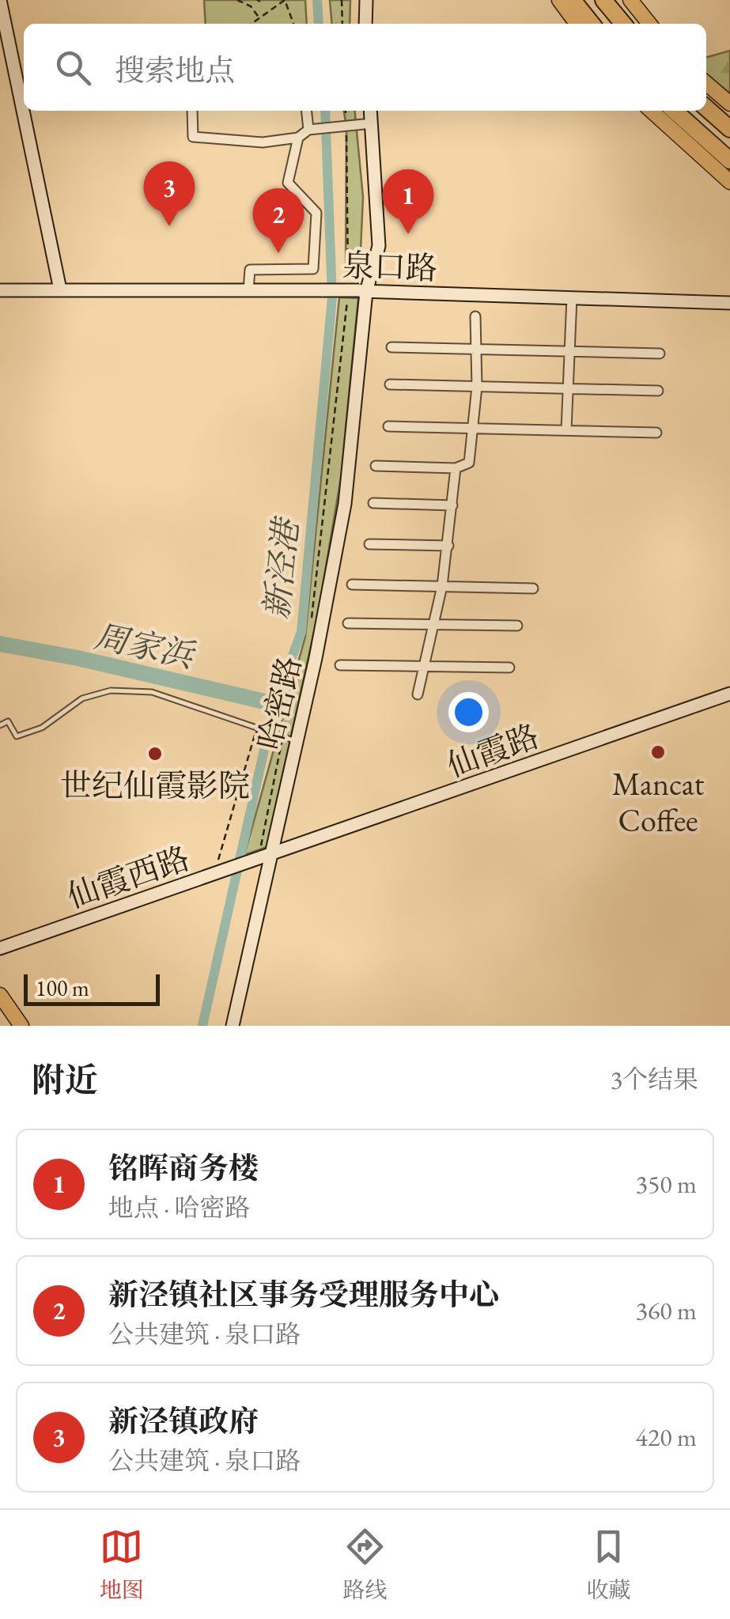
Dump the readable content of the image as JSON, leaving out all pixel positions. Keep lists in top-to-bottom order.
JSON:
{
  "streets": {
    "street": [
      "泉口路",
      "哈密路",
      "仙霞路",
      "仙霞西路"
    ]
  },
  "crossings": [
    ["泉口路", "哈密路"],
    ["哈密路", "仙霞路"],
    ["哈密路", "仙霞西路"],
    ["仙霞路", "仙霞西路"]
  ],
  "water": ["新泾港", "周家浜"],
  "places": ["Mancat Coffee", "世纪仙霞影院"],
  "scale_bar": "100 m",
  "page": {
    "search": "搜索地点",
    "pins": ["3", "1", "2"],
    "scale": "100 m",
    "heading": ["附近", "3个结果"],
    "list": [
      {
        "mark": "1",
        "name": "铭晖商务楼",
        "note": "地点 · 哈密路",
        "value": "350 m"
      },
      {
        "mark": "2",
        "name": "新泾镇社区事务受理服务中心",
        "note": "公共建筑 · 泉口路",
        "value": "360 m"
      },
      {
        "mark": "3",
        "name": "新泾镇政府",
        "note": "公共建筑 · 泉口路",
        "value": "420 m"
      }
    ],
    "nav": ["地图", "路线", "收藏"]
  }
}
